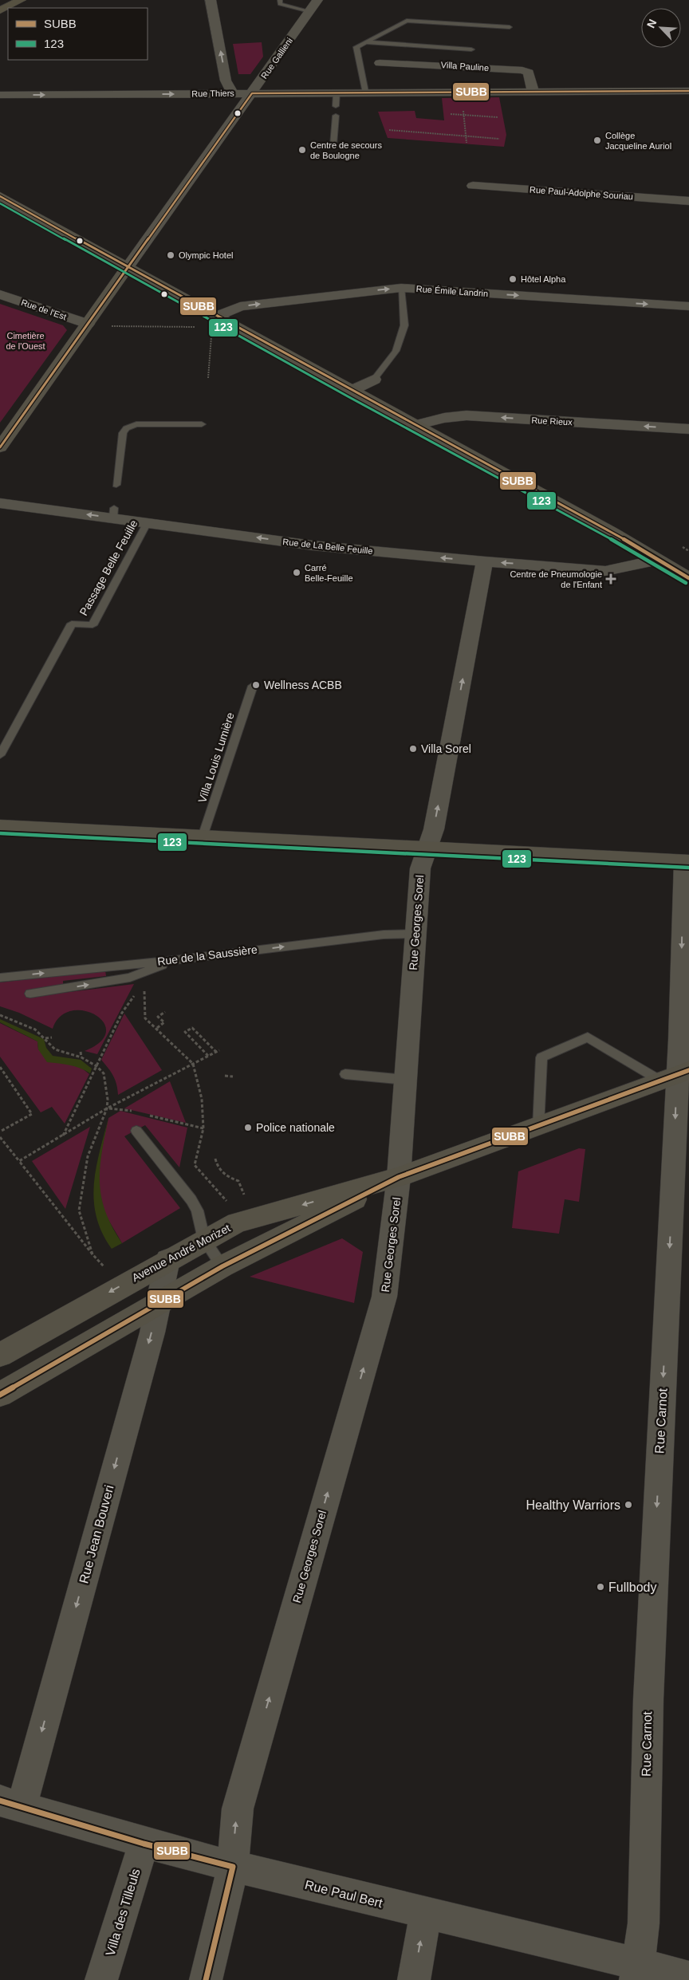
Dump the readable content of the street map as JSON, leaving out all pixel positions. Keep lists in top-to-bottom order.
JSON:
{
  "streets": {
    "street": [
      "Rue Gallieni",
      "Villa Pauline",
      "Rue Thiers",
      "Rue Paul-Adolphe Souriau",
      "Rue Émile Landrin",
      "Rue de l'Est",
      "Rue Rieux",
      "Rue de La Belle Feuille",
      "Rue Georges Sorel",
      "Avenue André Morizet",
      "Rue Carnot",
      "Rue Jean Bouveri",
      "Rue Paul Bert",
      "Villa des Tilleuls"
    ],
    "lane": ["Passage Belle Feuille", "Villa Louis Lumière", "Rue de la Saussière"]
  },
  "crossings": [
    ["Rue Gallieni", "Rue de l'Est"],
    ["Rue de La Belle Feuille", "Passage Belle Feuille"],
    ["Rue de La Belle Feuille", "Rue Georges Sorel"],
    ["Rue Georges Sorel", "Rue de la Saussière"],
    ["Rue Georges Sorel", "Avenue André Morizet"],
    ["Rue Georges Sorel", "Rue Paul Bert"],
    ["Avenue André Morizet", "Rue Carnot"],
    ["Avenue André Morizet", "Rue Jean Bouveri"],
    ["Rue Carnot", "Rue Paul Bert"],
    ["Rue Jean Bouveri", "Rue Paul Bert"],
    ["Rue Paul Bert", "Villa des Tilleuls"]
  ],
  "one_way": [
    "Rue Thiers",
    "Rue Émile Landrin",
    "Rue Rieux",
    "Rue Georges Sorel",
    "Rue Carnot",
    "Rue Jean Bouveri"
  ],
  "parks": ["Cimetière de l'Ouest"],
  "places": {
    "other": [
      "Collège Jacqueline Auriol",
      "Centre de secours de Boulogne",
      "Olympic Hotel",
      "Hôtel Alpha",
      "Carré Belle-Feuille",
      "Wellness ACBB",
      "Villa Sorel",
      "Police nationale",
      "Healthy Warriors",
      "Fullbody"
    ],
    "health": ["Centre de Pneumologie de l'Enfant"]
  },
  "lines": ["transit line SUBB", "transit line 123"],
  "legend": ["SUBB", "123"],
  "north": "top left"
}
